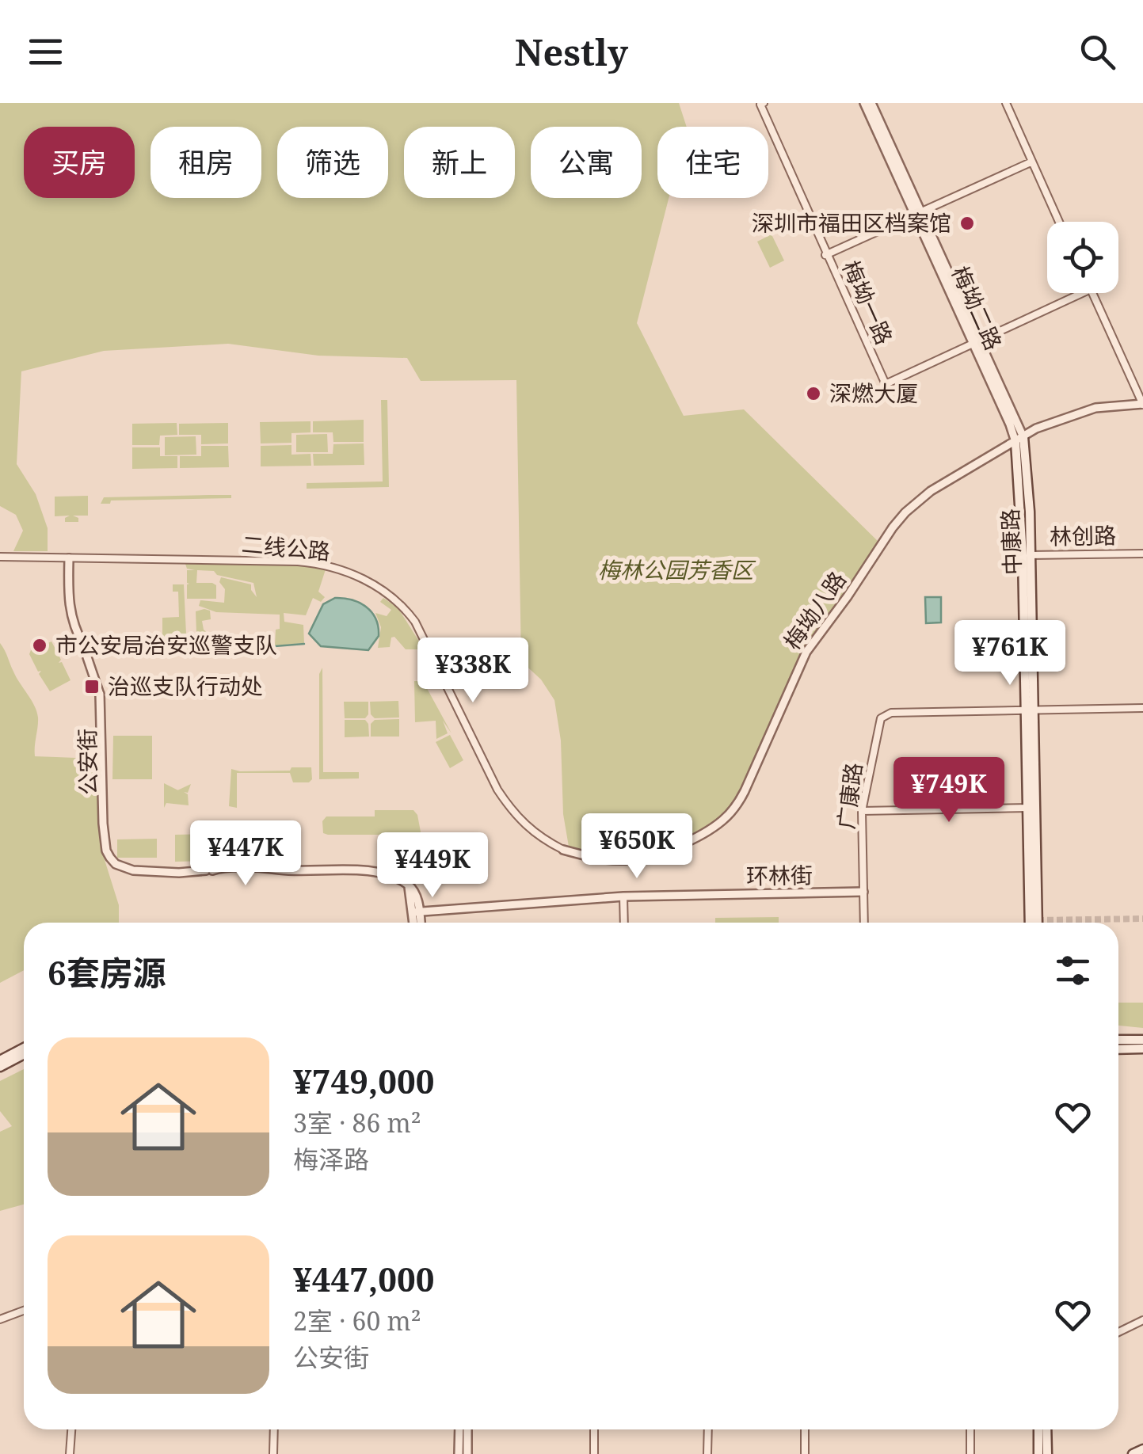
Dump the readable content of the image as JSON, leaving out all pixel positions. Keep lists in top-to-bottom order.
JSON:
{
  "streets": {
    "main road": ["中康路"],
    "street": [
      "梅坳一路",
      "梅坳二路",
      "林创路",
      "二线公路",
      "梅坳八路",
      "公安街",
      "广康路",
      "环林街"
    ]
  },
  "crossings": [
    ["梅坳一路", "梅坳二路"],
    ["梅坳二路", "中康路"],
    ["梅坳二路", "梅坳八路"],
    ["林创路", "中康路"],
    ["中康路", "梅坳八路"],
    ["中康路", "广康路"],
    ["二线公路", "梅坳八路"],
    ["二线公路", "公安街"],
    ["公安街", "环林街"],
    ["广康路", "环林街"]
  ],
  "parks": ["梅林公园芳香区"],
  "places": {
    "other": ["深圳市福田区档案馆", "深燃大厦", "市公安局治安巡警支队"],
    "transit": ["治巡支队行动处"]
  },
  "page": {
    "header": "Nestly",
    "chip": [
      "买房",
      "租房",
      "筛选",
      "新上",
      "公寓",
      "住宅"
    ],
    "price": [
      "¥761K",
      "¥338K",
      "¥749K",
      "¥650K",
      "¥447K",
      "¥449K"
    ],
    "heading": "6套房源",
    "list": [
      {
        "name": "¥749,000",
        "note": "3室 · 86 m² · 梅泽路"
      },
      {
        "name": "¥447,000",
        "note": "2室 · 60 m² · 公安街"
      }
    ]
  }
}
